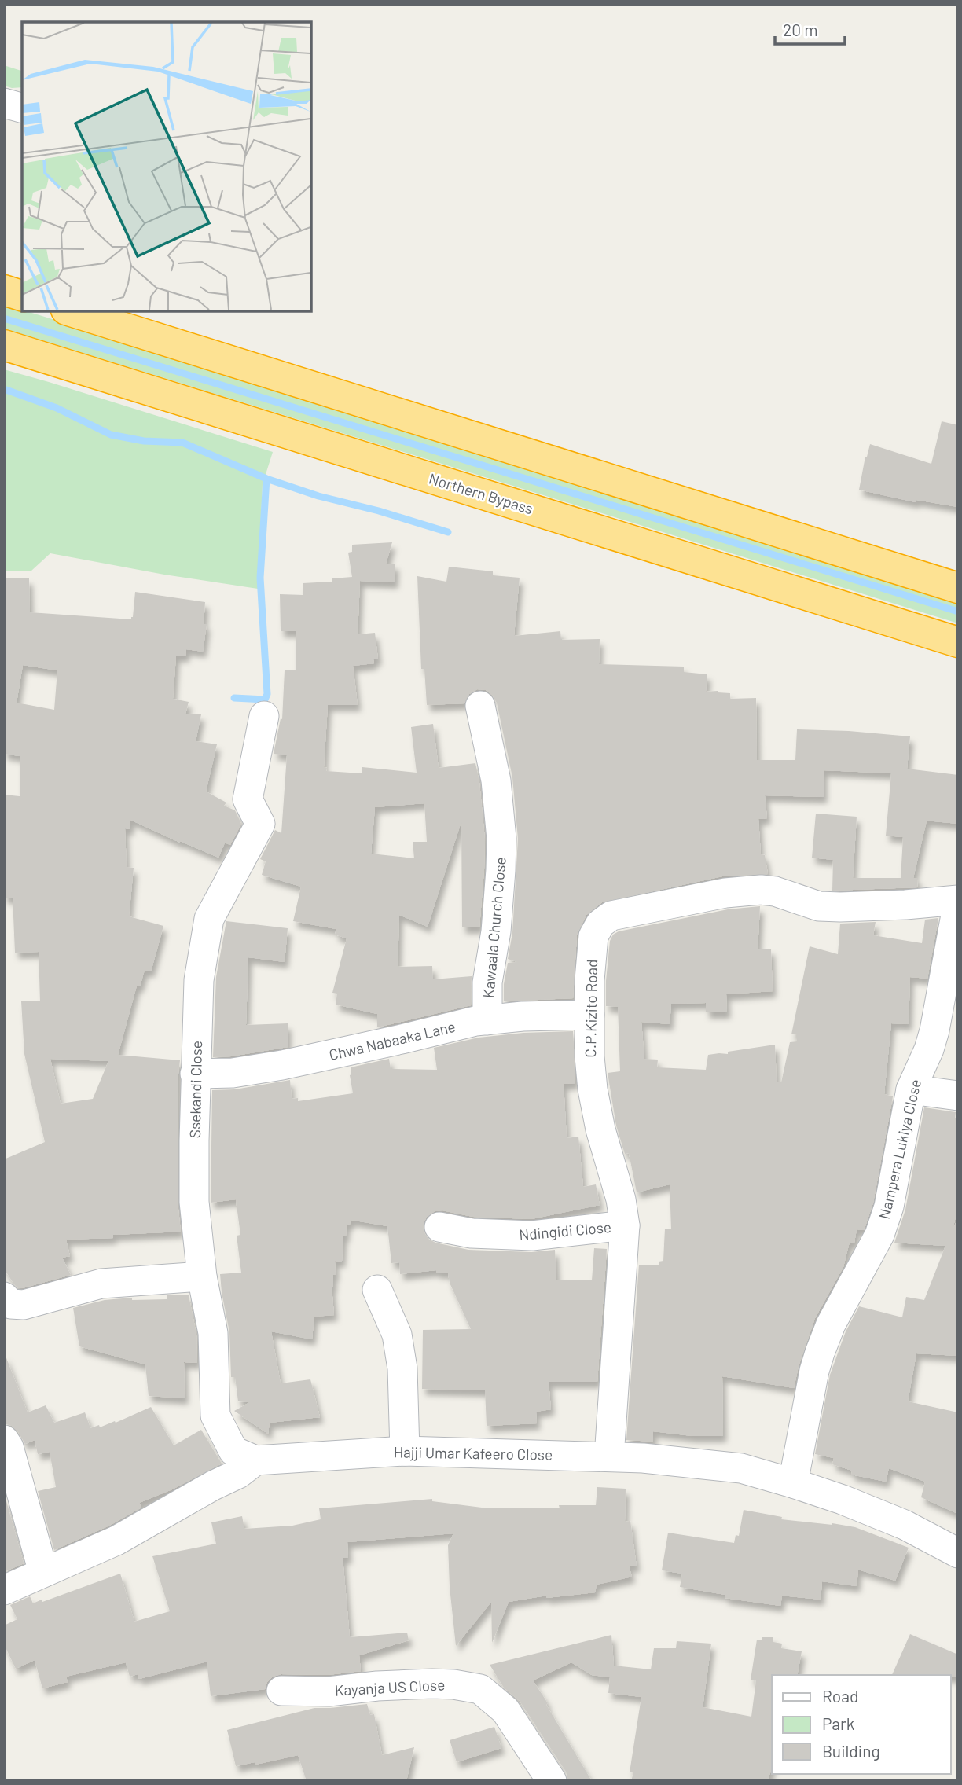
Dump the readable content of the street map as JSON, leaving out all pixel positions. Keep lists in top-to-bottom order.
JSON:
{
  "streets": {
    "highway": ["Northern Bypass"],
    "street": [
      "Kawaala Church Close",
      "C.P.Kizito Road",
      "Chwa Nabaaka Lane",
      "Ssekandi Close",
      "Nampera Lukiya Close",
      "Ndingidi Close",
      "Hajji Umar Kafeero Close",
      "Kayanja US Close"
    ]
  },
  "crossings": [
    ["Kawaala Church Close", "Chwa Nabaaka Lane"],
    ["C.P.Kizito Road", "Chwa Nabaaka Lane"],
    ["C.P.Kizito Road", "Nampera Lukiya Close"],
    ["C.P.Kizito Road", "Ndingidi Close"],
    ["C.P.Kizito Road", "Hajji Umar Kafeero Close"],
    ["Chwa Nabaaka Lane", "Ssekandi Close"],
    ["Ssekandi Close", "Hajji Umar Kafeero Close"],
    ["Nampera Lukiya Close", "Hajji Umar Kafeero Close"]
  ],
  "legend": ["Road", "Park", "Building"],
  "scale_bar": "20 m"
}
